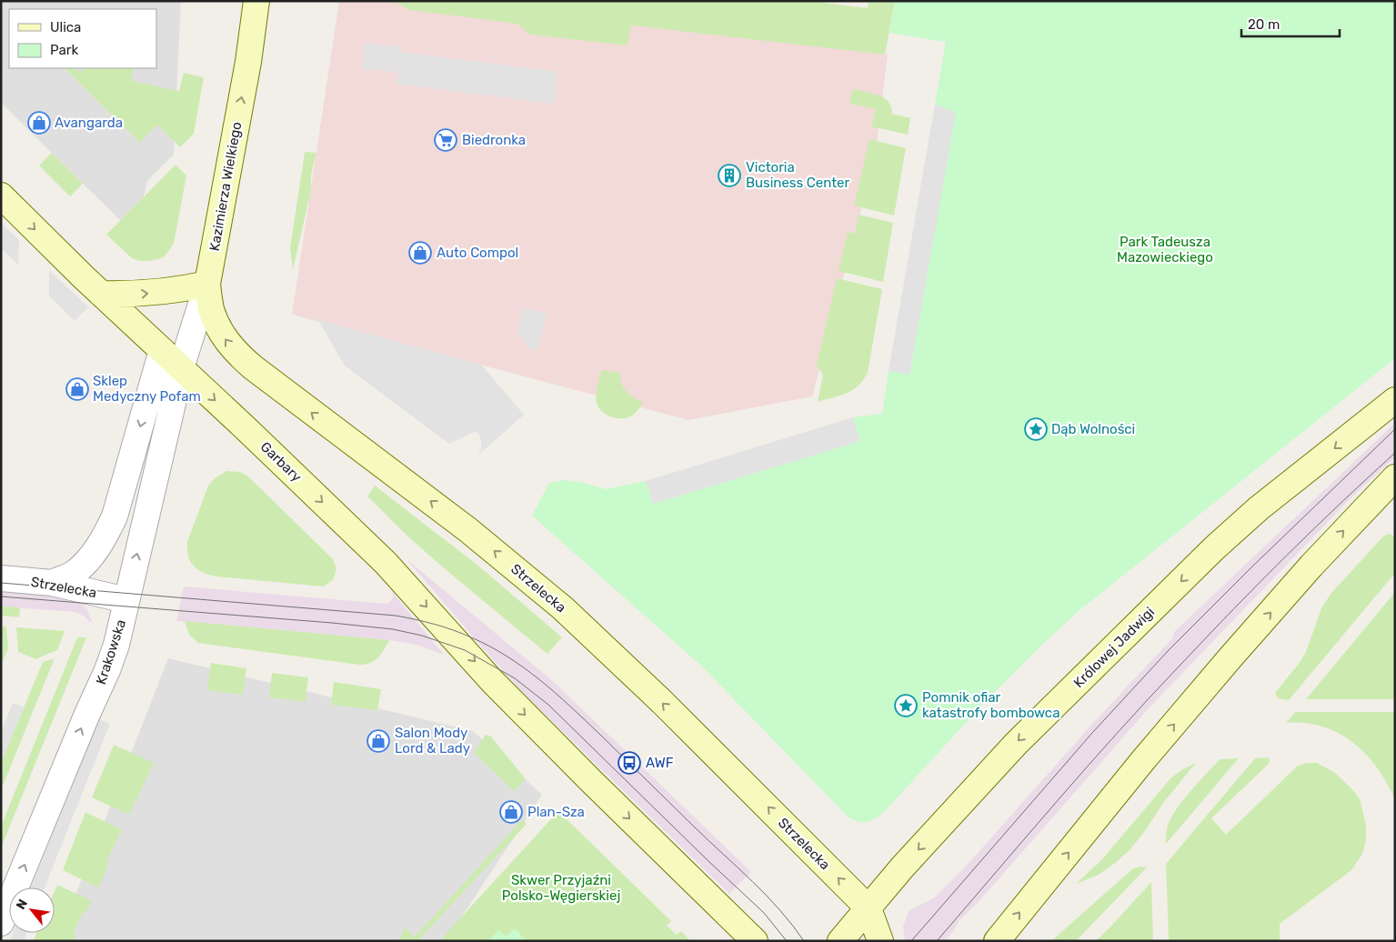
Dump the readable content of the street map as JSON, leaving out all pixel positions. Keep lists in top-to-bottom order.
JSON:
{
  "streets": {
    "street": [
      "Kazimierza Wielkiego",
      "Garbary",
      "Strzelecka",
      "Królowej Jadwigi",
      "Krakowska"
    ]
  },
  "crossings": [
    ["Kazimierza Wielkiego", "Garbary"],
    ["Kazimierza Wielkiego", "Strzelecka"],
    ["Kazimierza Wielkiego", "Krakowska"],
    ["Garbary", "Krakowska"],
    ["Strzelecka", "Królowej Jadwigi"],
    ["Strzelecka", "Krakowska"]
  ],
  "one_way": ["Kazimierza Wielkiego", "Garbary", "Strzelecka"],
  "parks": ["Park Tadeusza Mazowieckiego", "Skwer Przyjaźni Polsko-Węgierskiej"],
  "places": {
    "shop": [
      "Avangarda",
      "Auto Compol",
      "Sklep Medyczny Pofam",
      "Salon Mody Lord & Lady",
      "Plan-Sza"
    ],
    "supermarket": ["Biedronka"],
    "building": ["Victoria Business Center"],
    "place": ["Dąb Wolności", "Pomnik ofiar katastrofy bombowca"],
    "bus stop": ["AWF"]
  },
  "legend": ["Ulica", "Park"],
  "scale_bar": "20 m",
  "north": "top left"
}
